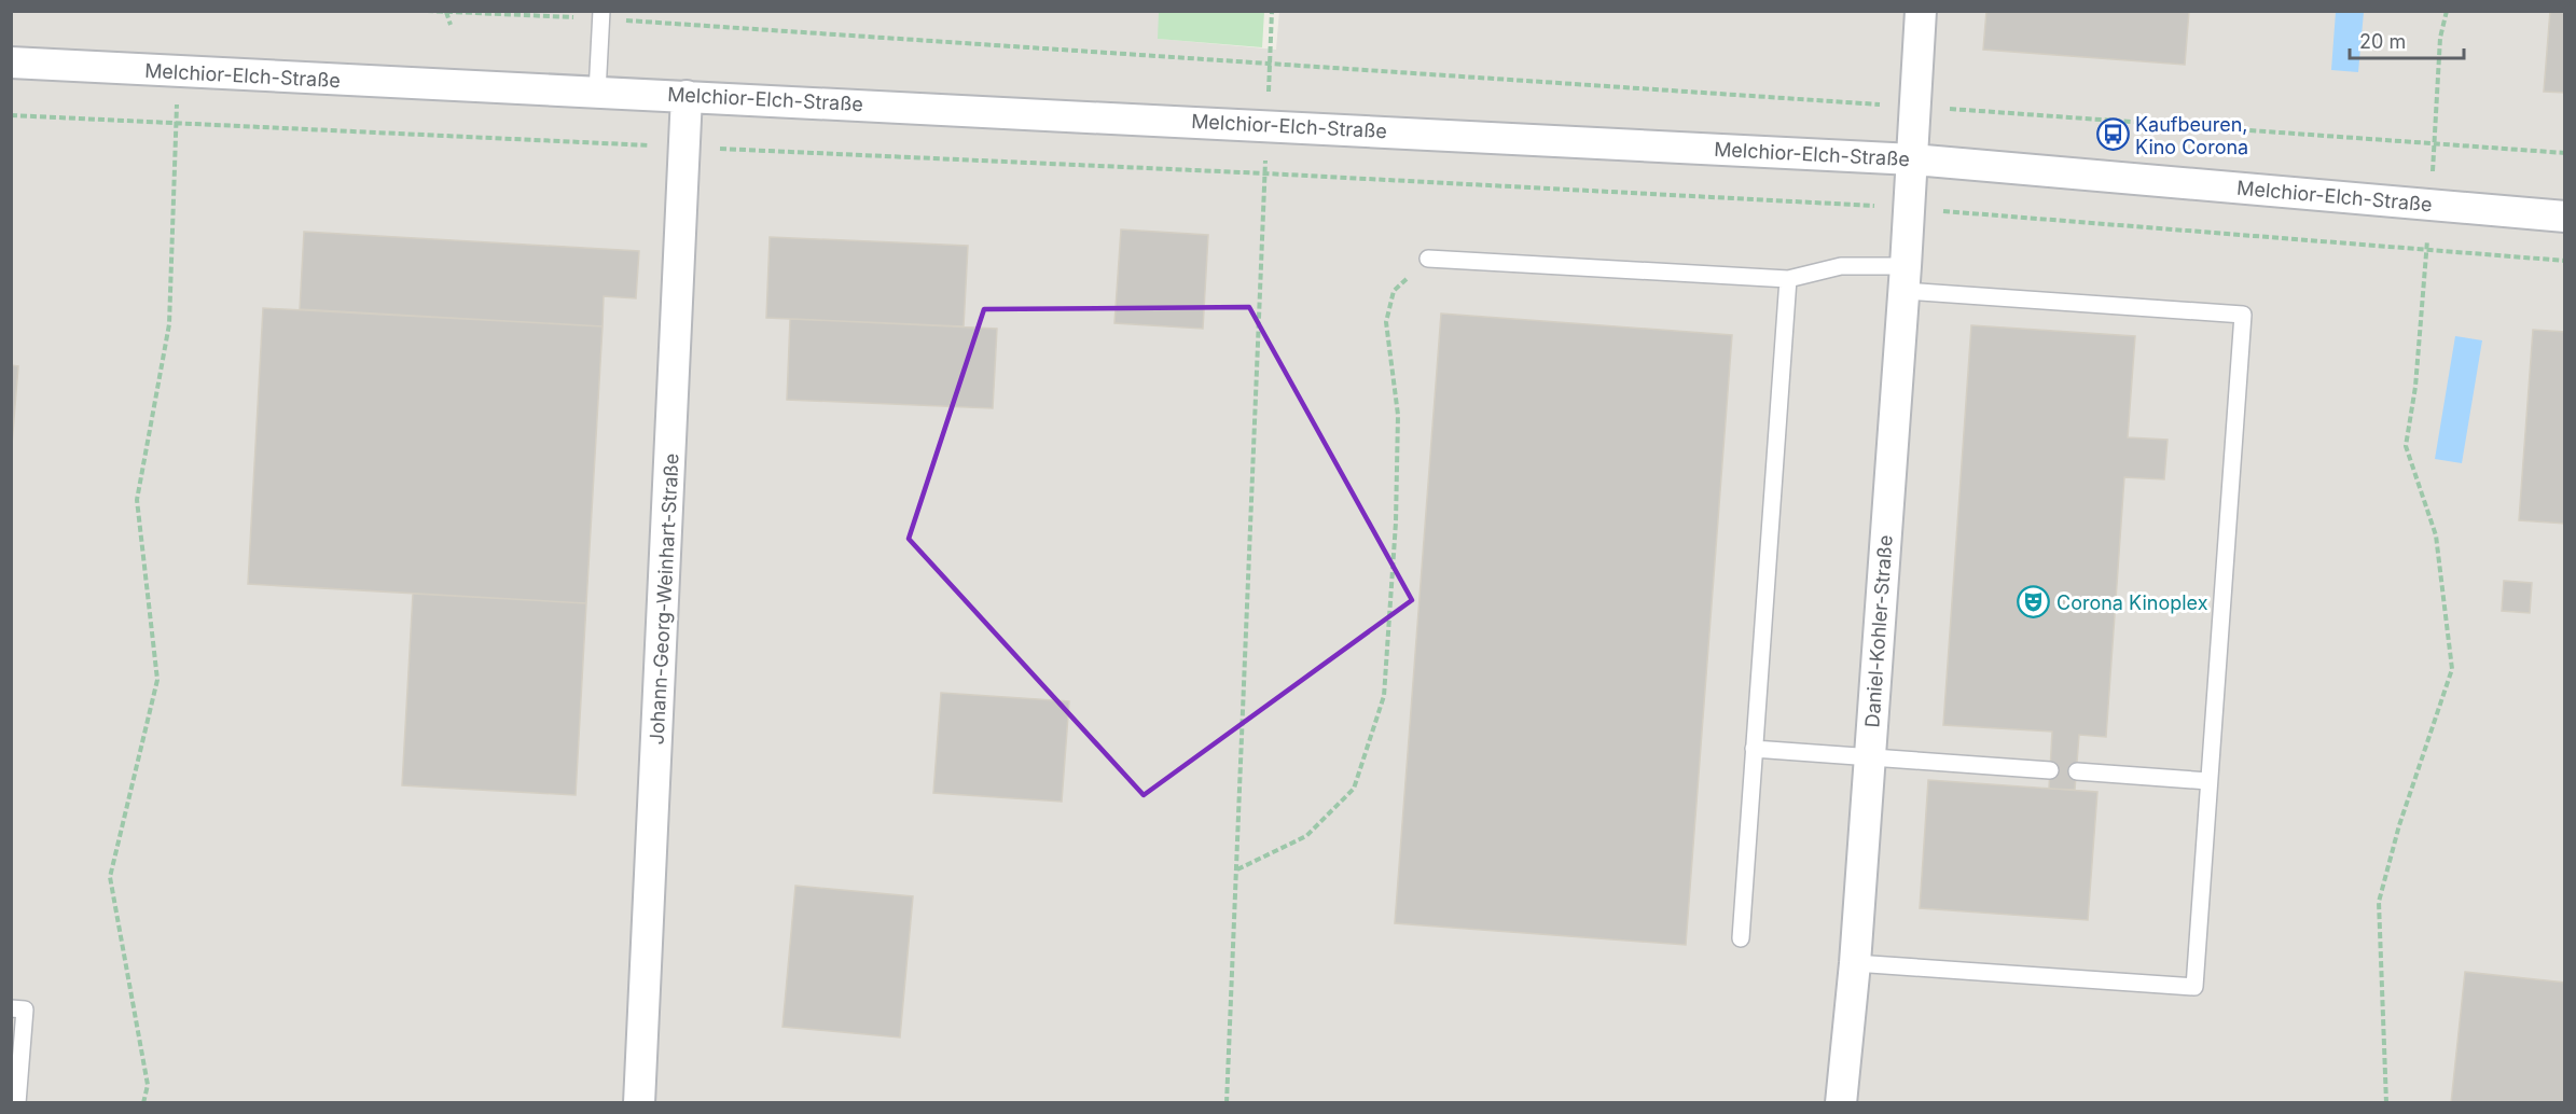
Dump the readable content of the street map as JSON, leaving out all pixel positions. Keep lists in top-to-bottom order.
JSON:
{
  "streets": {
    "street": ["Melchior-Elch-Straße", "Johann-Georg-Weinhart-Straße", "Daniel-Kohler-Straße"]
  },
  "crossings": [
    ["Melchior-Elch-Straße", "Johann-Georg-Weinhart-Straße"],
    ["Melchior-Elch-Straße", "Daniel-Kohler-Straße"]
  ],
  "places": {
    "bus stop": ["Kaufbeuren, Kino Corona"],
    "theatre": ["Corona Kinoplex"]
  },
  "scale_bar": "20 m"
}
